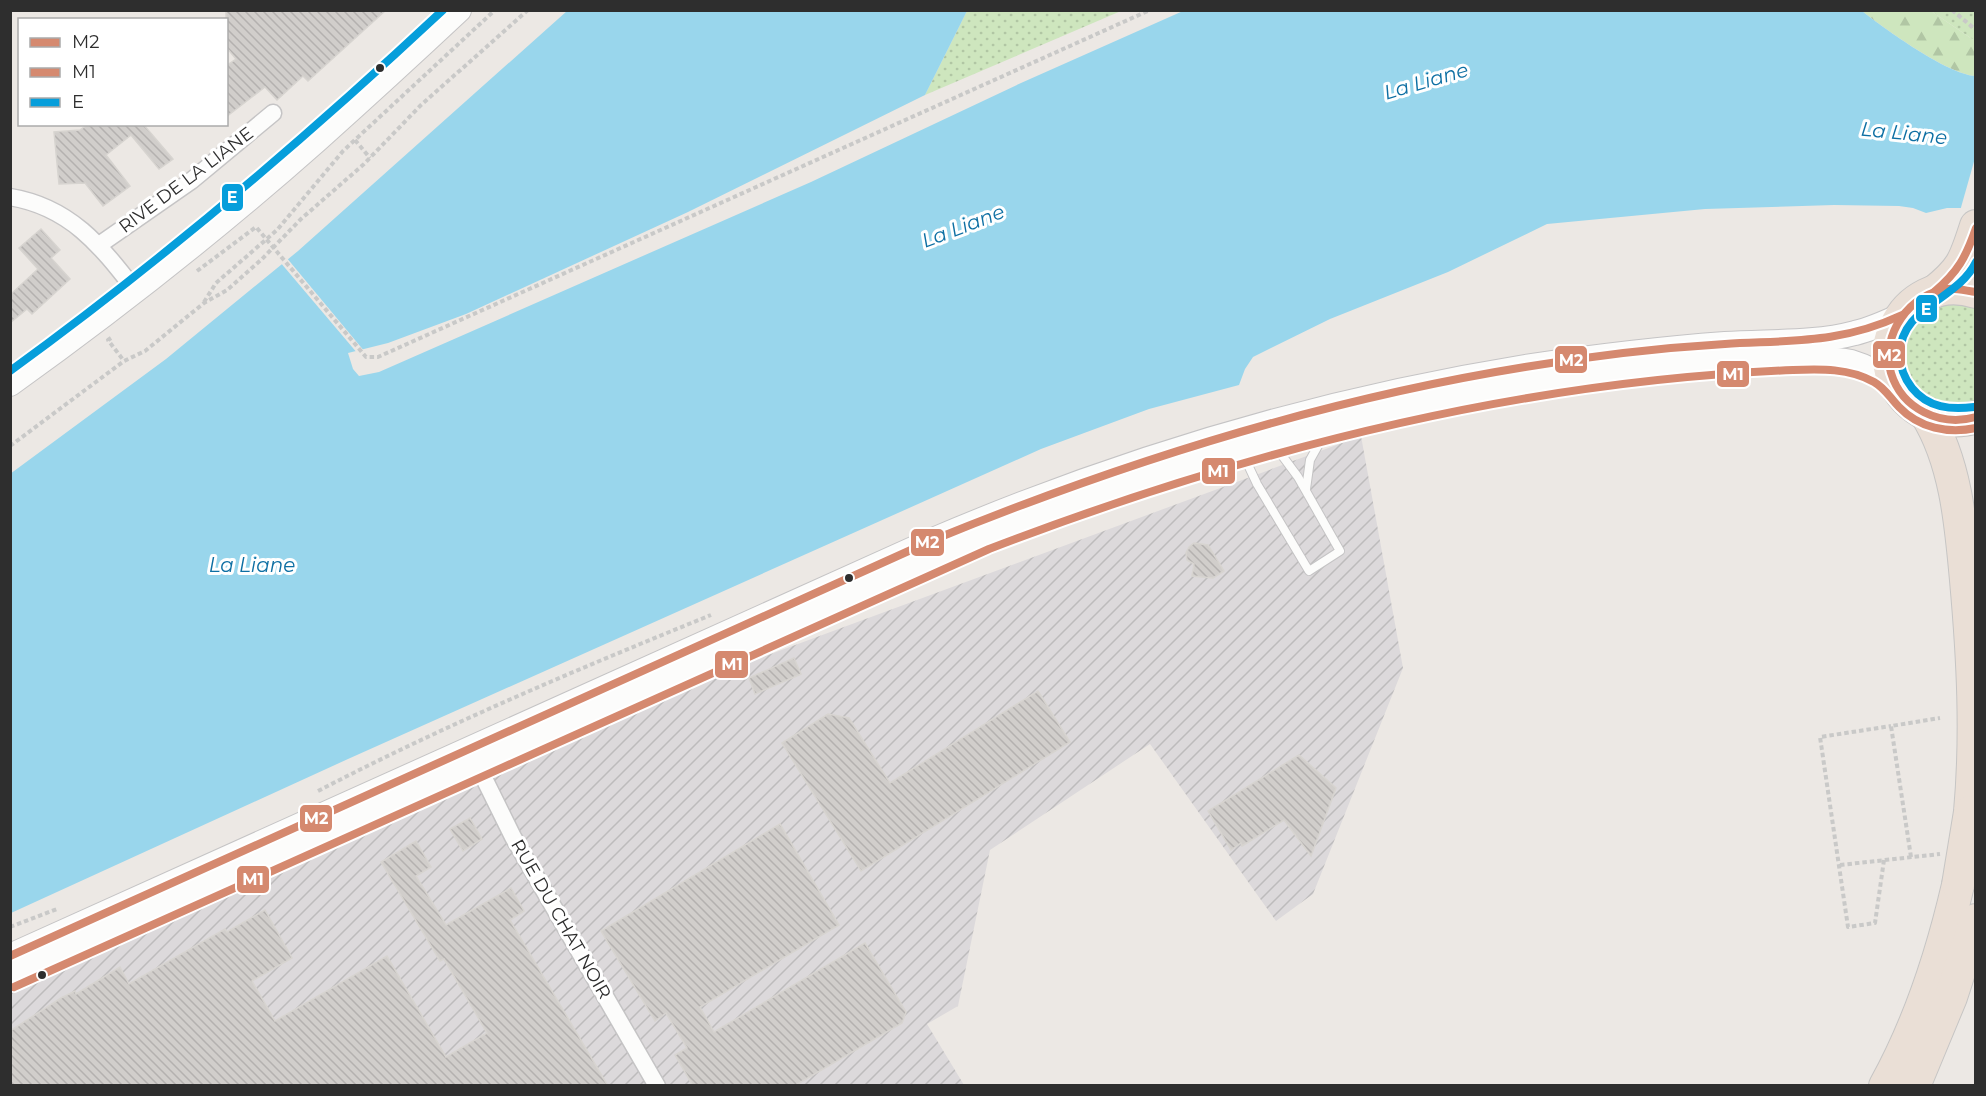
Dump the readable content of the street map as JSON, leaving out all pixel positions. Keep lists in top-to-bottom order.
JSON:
{
  "streets": {
    "street": ["RIVE DE LA LIANE", "RUE DU CHAT NOIR"]
  },
  "water": ["La Liane"],
  "lines": ["transit line E", "transit line M2", "transit line M1"],
  "legend": ["M2", "M1", "E"]
}
